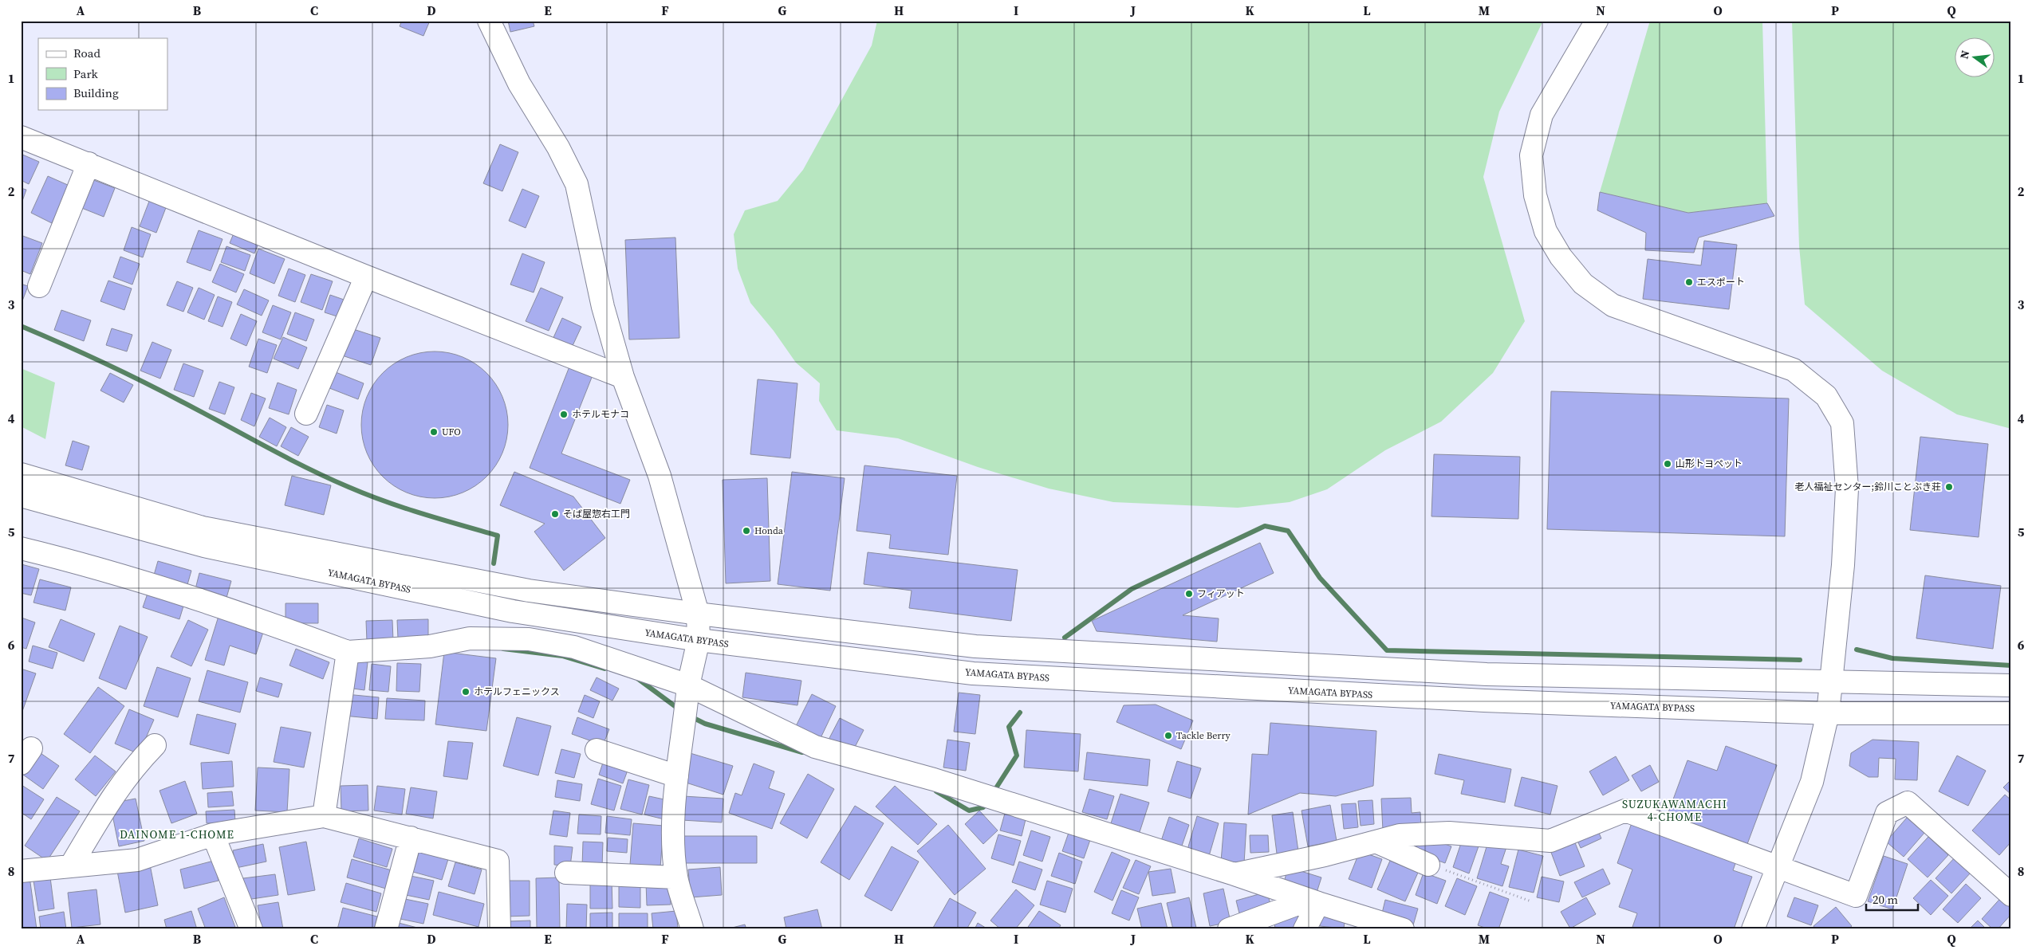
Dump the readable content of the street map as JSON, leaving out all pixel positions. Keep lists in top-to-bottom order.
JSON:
{
  "streets": {
    "main road": ["YAMAGATA BYPASS"]
  },
  "districts": ["SUZUKAWAMACHI 4-CHOME", "DAINOME 1-CHOME"],
  "places": [
    "エスポート",
    "ホテルモナコ",
    "UFO",
    "山形トヨペット",
    "老人福祉センター;鈴川ことぶき荘",
    "そば屋惣右工門",
    "Honda",
    "フィアット",
    "ホテルフェニックス",
    "Tackle Berry"
  ],
  "legend": ["Road", "Park", "Building"],
  "scale_bar": "20 m",
  "north": "left",
  "grid": {
    "columns": [
      "A",
      "B",
      "C",
      "D",
      "E",
      "F",
      "G",
      "H",
      "I",
      "J",
      "K",
      "L",
      "M",
      "N",
      "O",
      "P",
      "Q"
    ],
    "rows": [
      "1",
      "2",
      "3",
      "4",
      "5",
      "6",
      "7",
      "8"
    ]
  }
}
